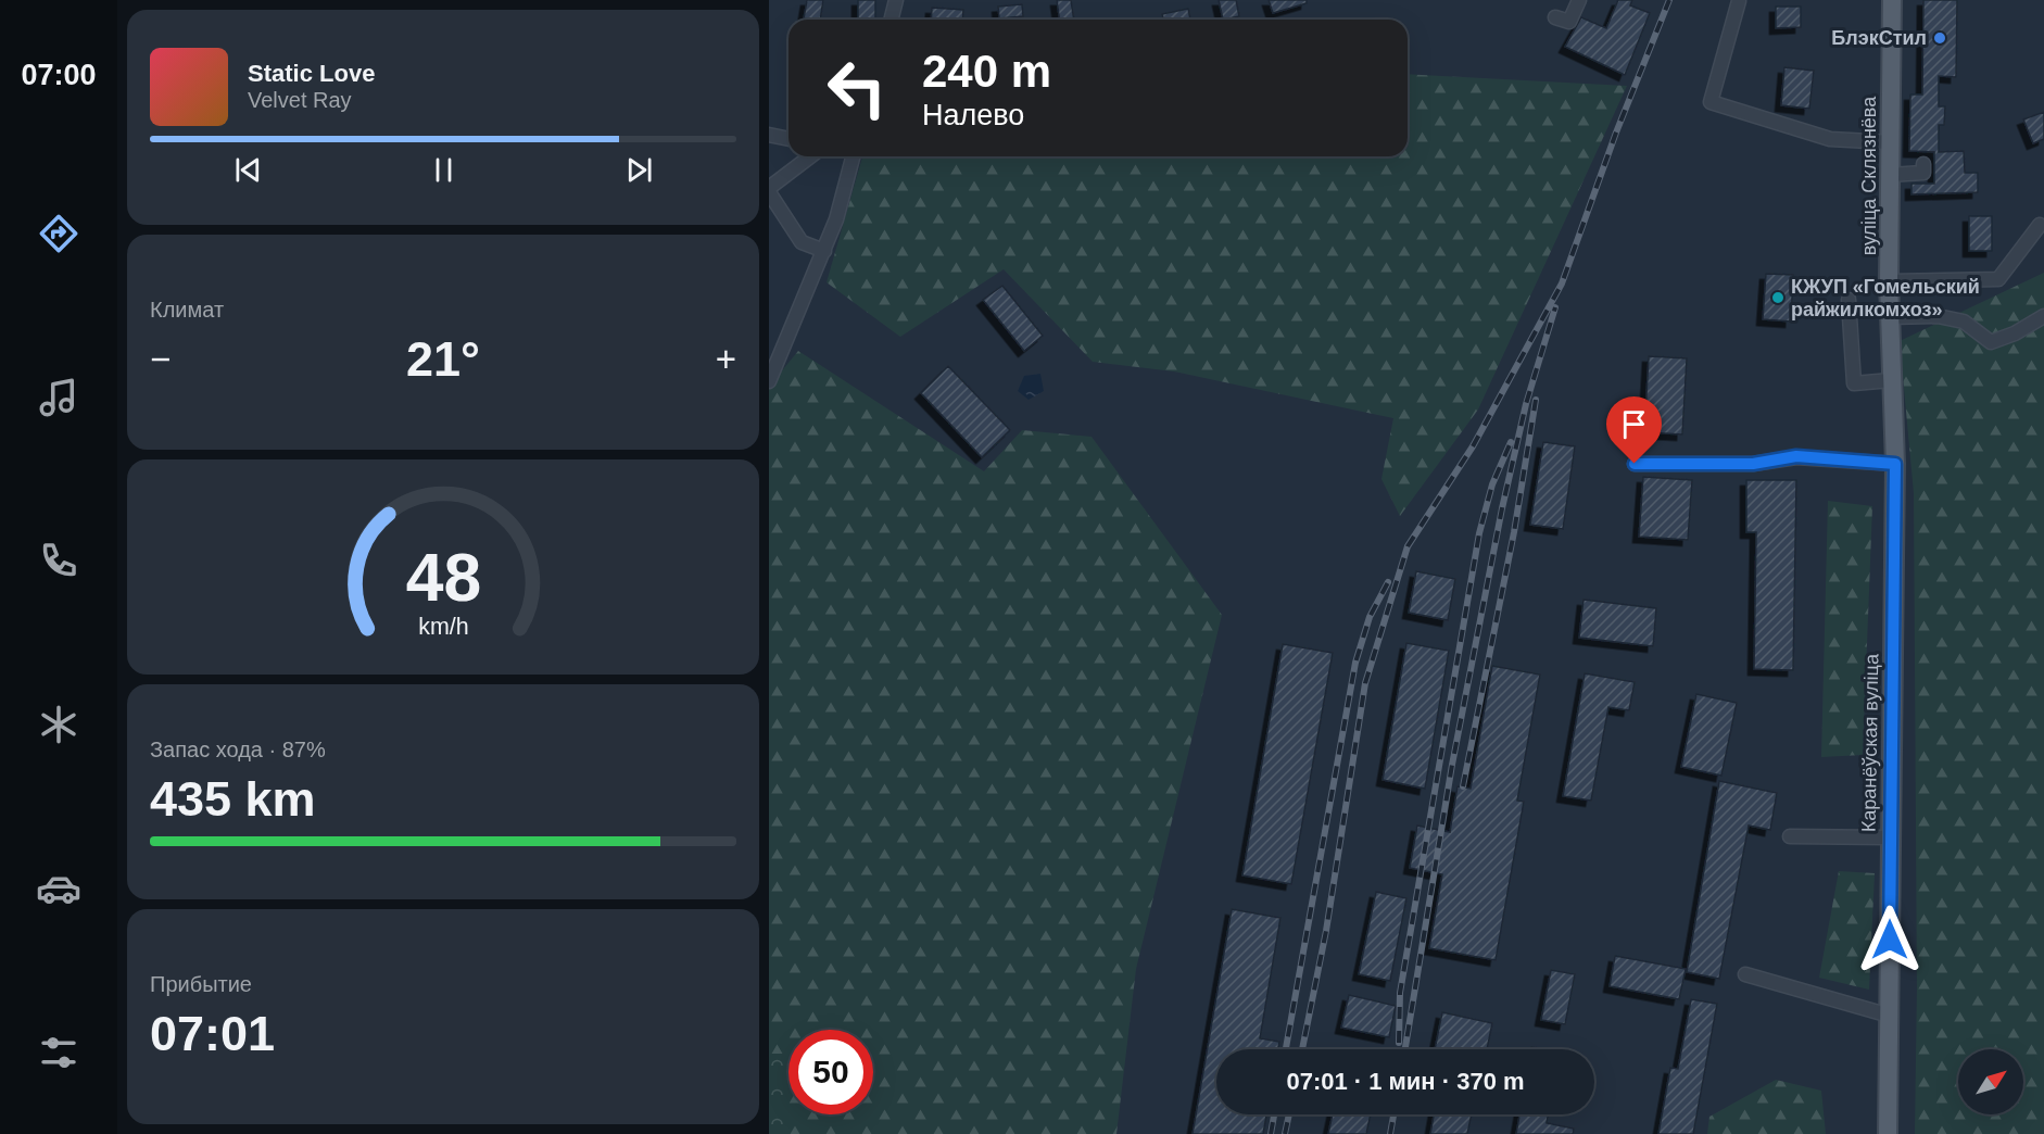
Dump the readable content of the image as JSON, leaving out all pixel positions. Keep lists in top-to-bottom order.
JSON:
{
  "streets": {
    "main road": ["вуліца Склязнёва", "Каранёўская вуліца"]
  },
  "crossings": [
    ["вуліца Склязнёва", "Каранёўская вуліца"]
  ],
  "places": ["БлэкСтил", "КЖУП «Гомельский райжилкомхоз»"],
  "north": "top right",
  "page": {
    "tabs": "07:00",
    "turn": ["240 m", "Налево"],
    "song": ["Static Love", "Velvet Ray"],
    "tile": [
      "Климат",
      ["Запас хода · 87%", "435 km"],
      ["Прибытие", "07:01"]
    ],
    "heat": ["−", "21°", "+"],
    "limit": "50",
    "trip": "07:01 · 1 мин · 370 m",
    "gauge": ["48", "km/h"]
  }
}
